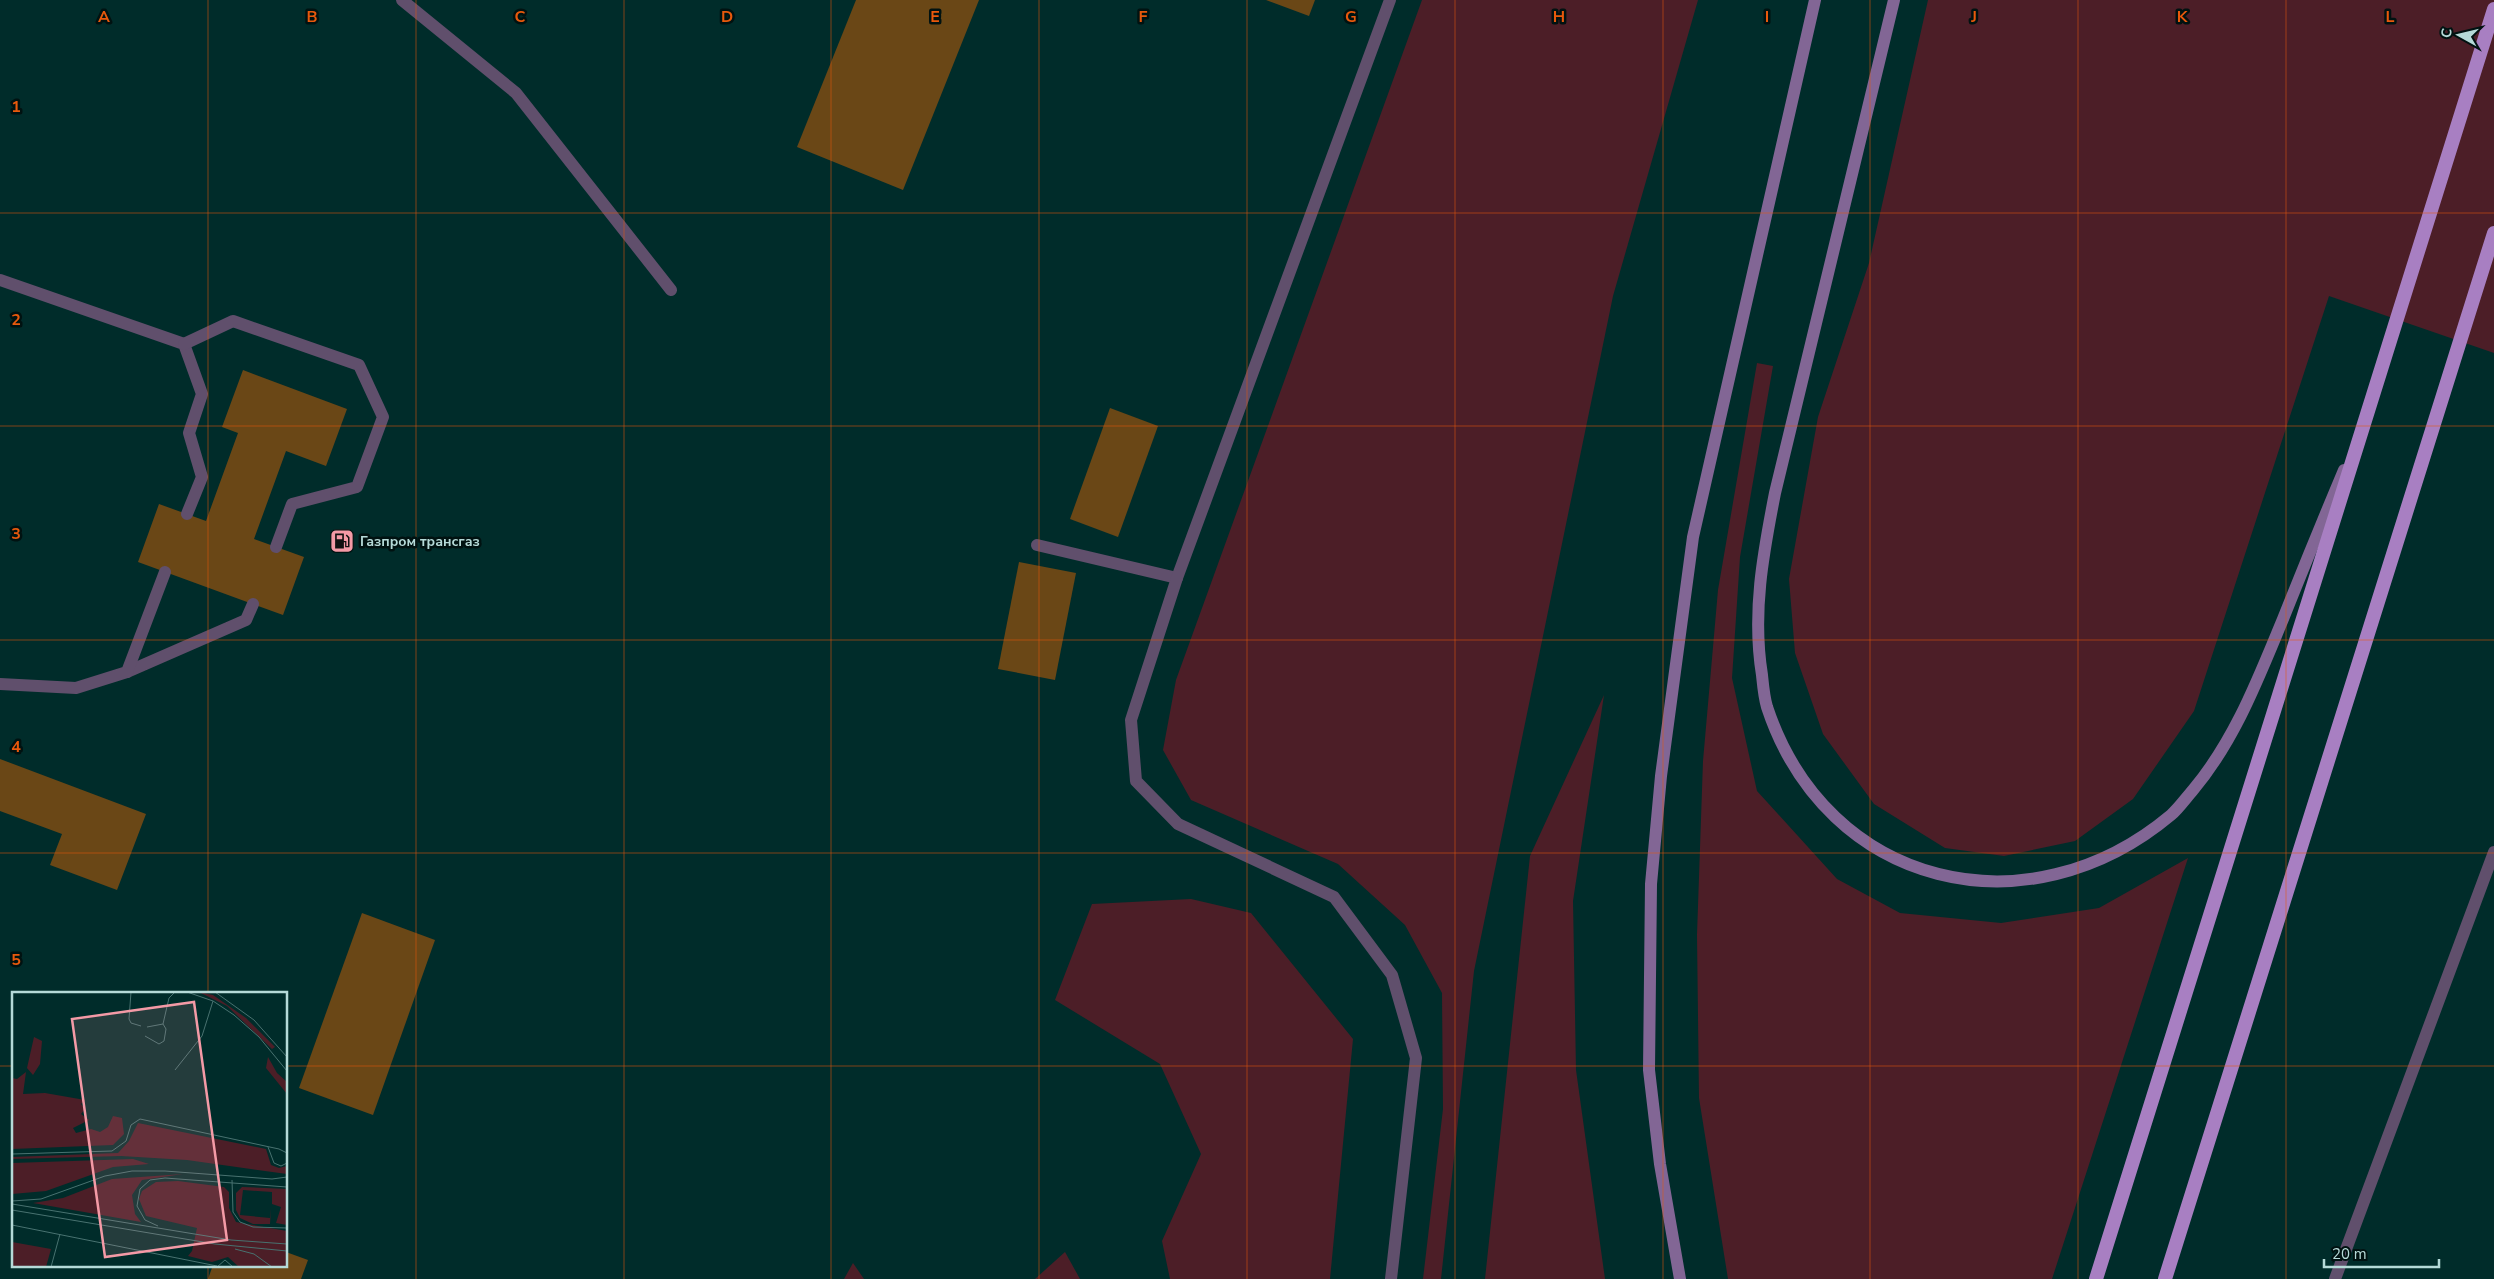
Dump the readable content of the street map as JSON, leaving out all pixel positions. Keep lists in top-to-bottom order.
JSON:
{
  "places": {
    "fuel station": ["Газпром трансгаз"]
  },
  "scale_bar": "20 m",
  "north": "left",
  "grid": {
    "columns": [
      "A",
      "B",
      "C",
      "D",
      "E",
      "F",
      "G",
      "H",
      "I",
      "J",
      "K",
      "L"
    ],
    "rows": [
      "1",
      "2",
      "3",
      "4",
      "5"
    ]
  }
}
